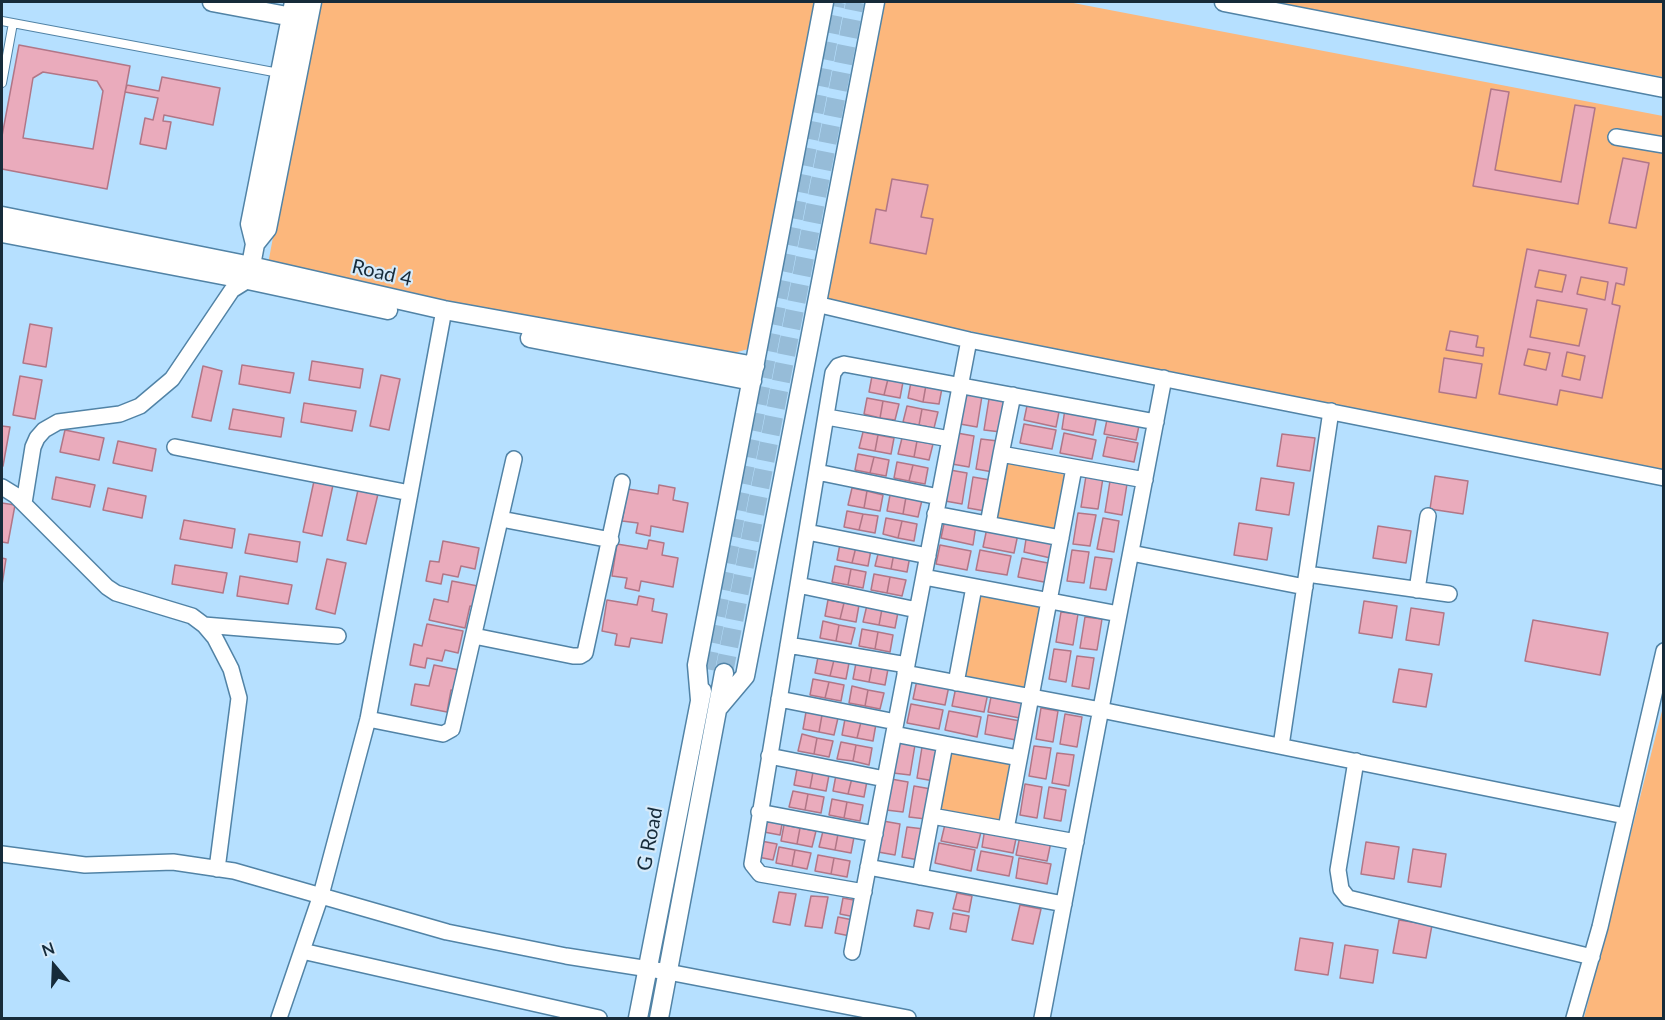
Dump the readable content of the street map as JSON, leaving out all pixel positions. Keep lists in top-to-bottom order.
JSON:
{
  "streets": {
    "street": ["Road 4", "G Road"]
  },
  "north": "top"
}
